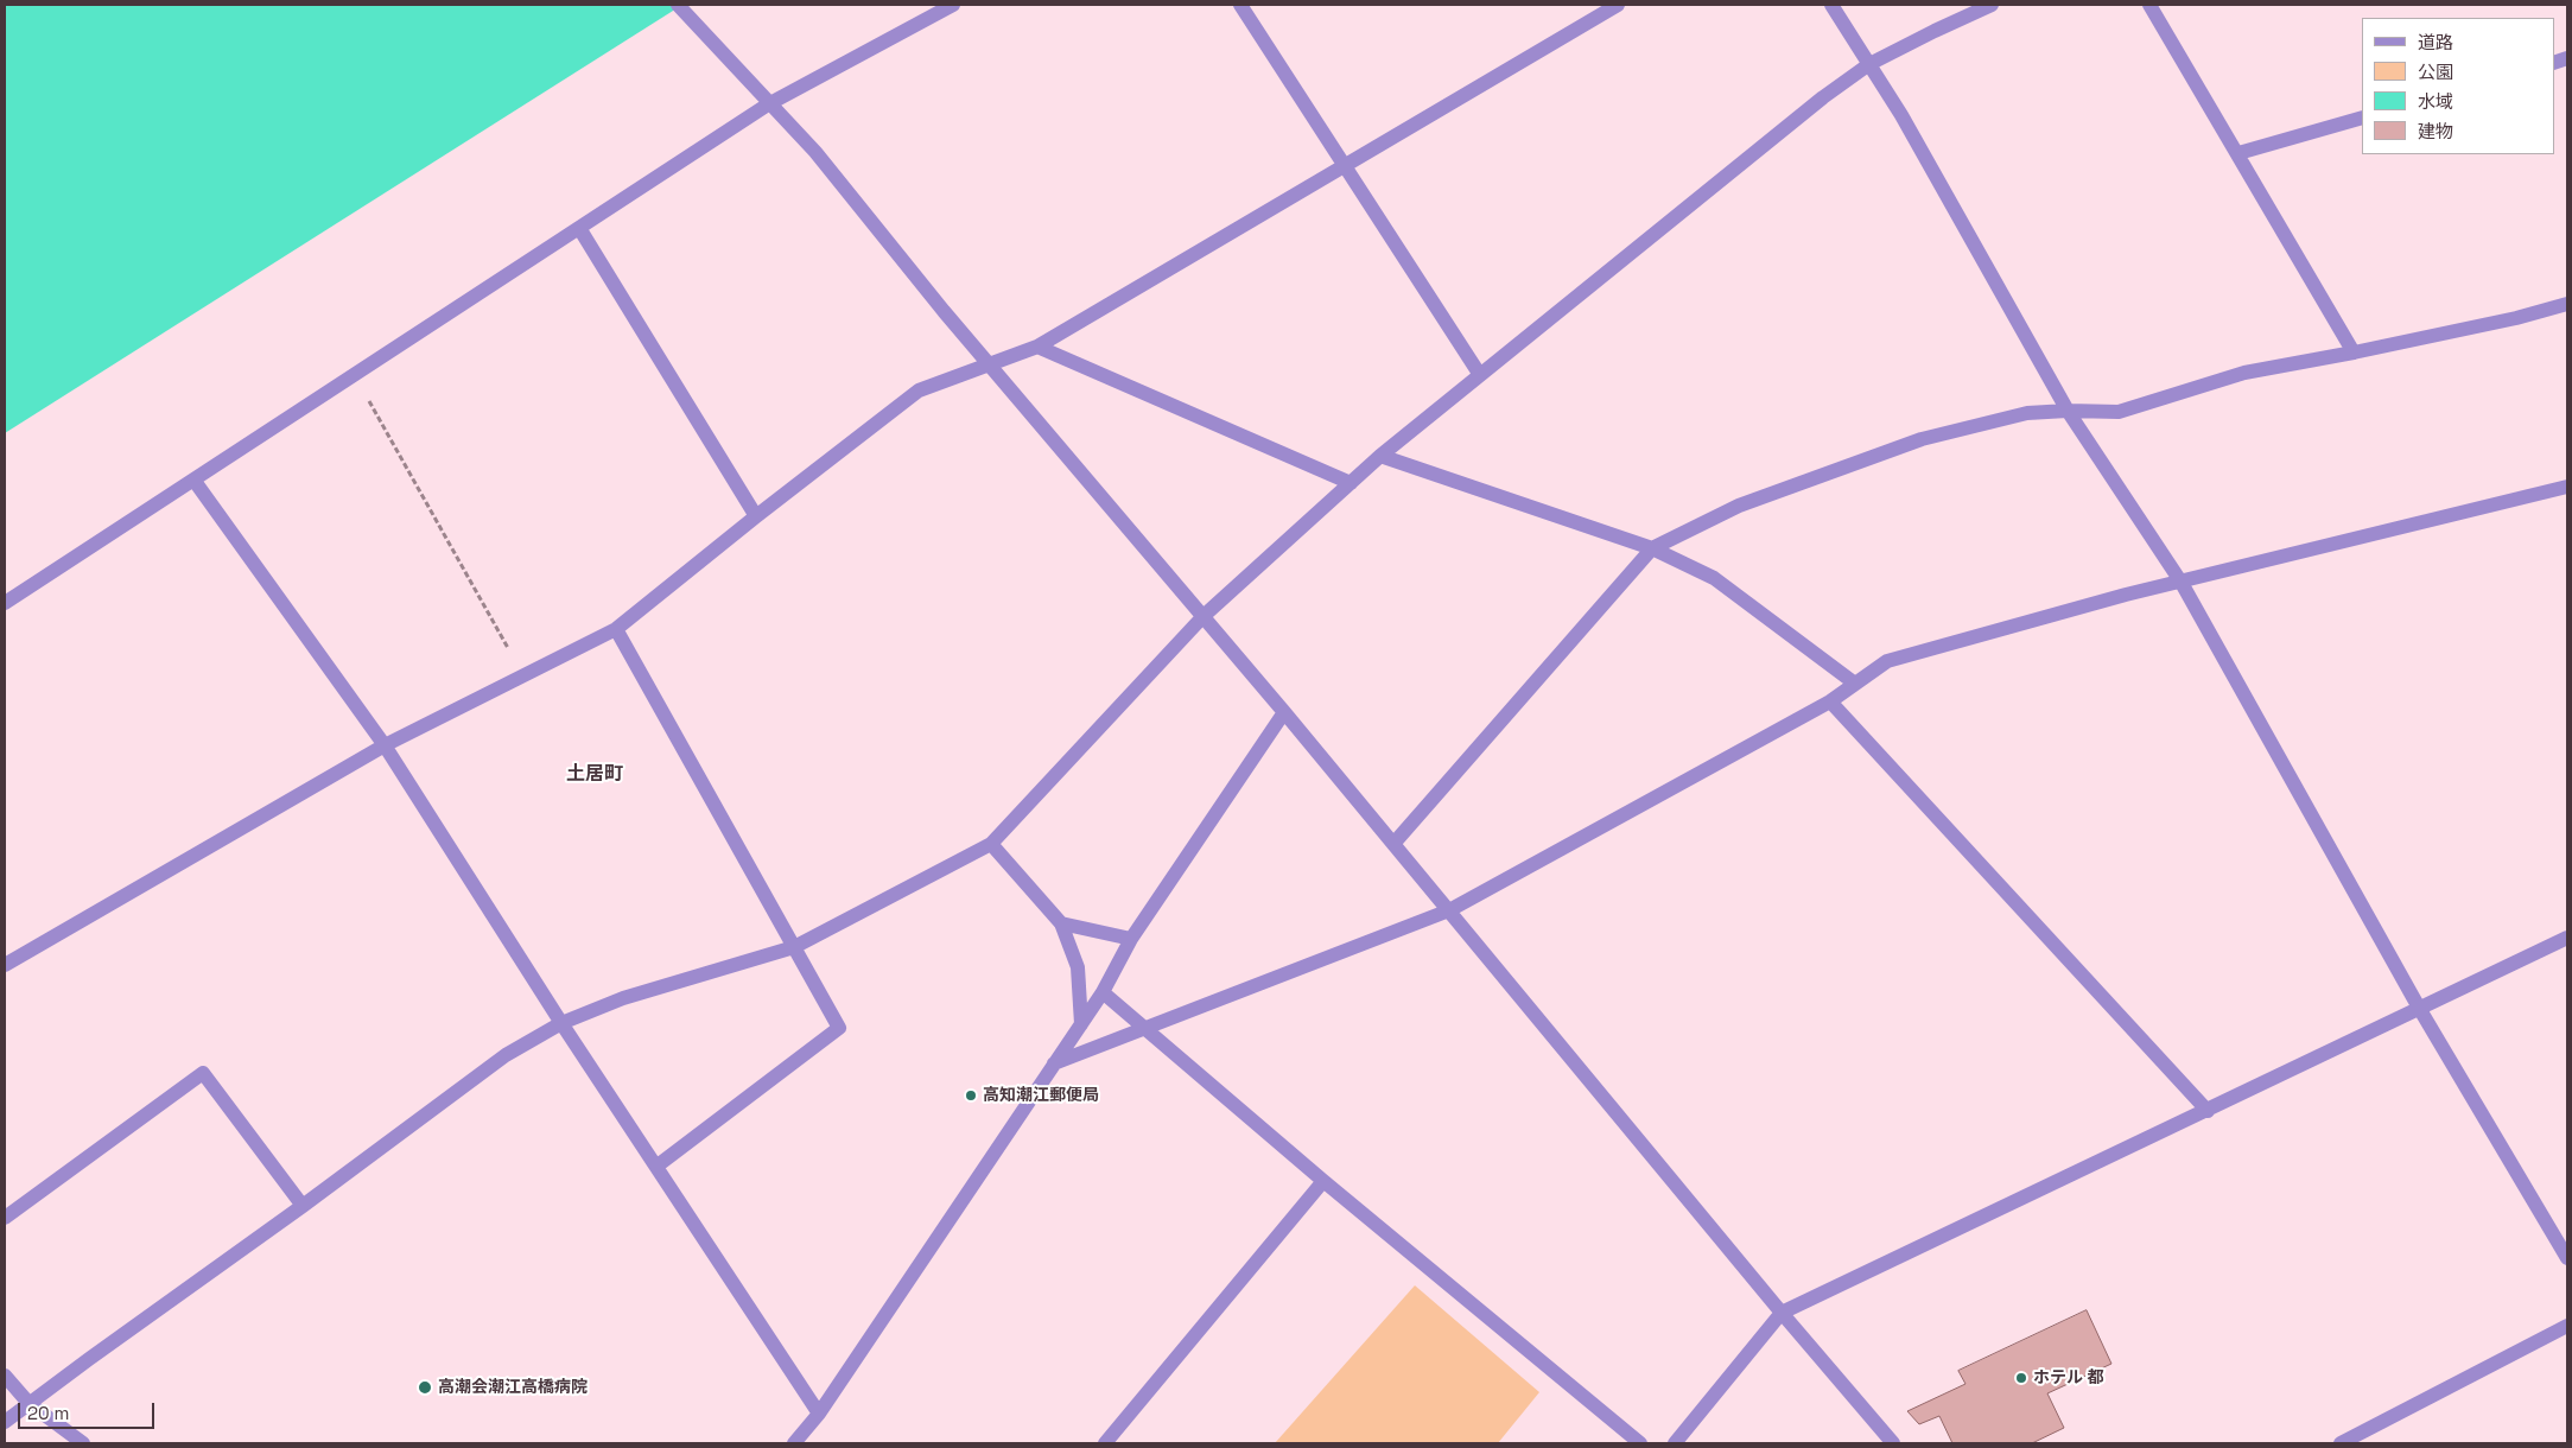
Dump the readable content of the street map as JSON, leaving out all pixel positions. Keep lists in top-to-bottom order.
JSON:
{
  "districts": ["土居町"],
  "places": ["高知潮江郵便局", "ホテル 都", "高潮会潮江高橋病院"],
  "legend": [
    "道路",
    "公園",
    "水域",
    "建物"
  ],
  "scale_bar": "20 m"
}
